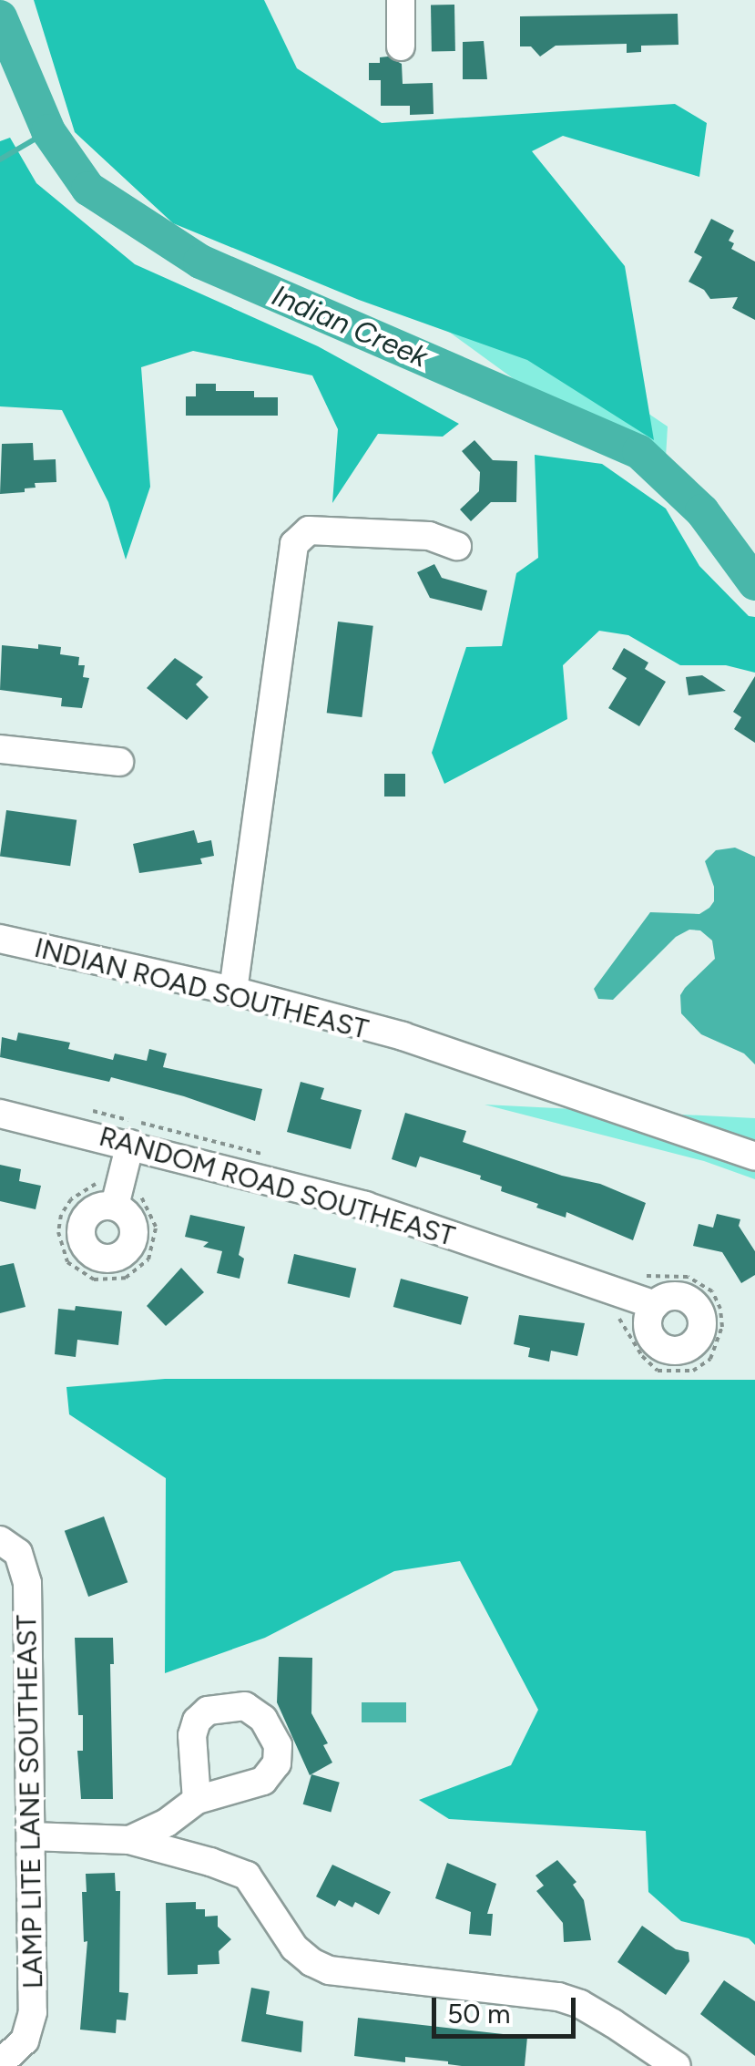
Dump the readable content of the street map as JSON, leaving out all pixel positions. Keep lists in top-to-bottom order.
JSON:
{
  "streets": {
    "street": ["INDIAN ROAD SOUTHEAST", "RANDOM ROAD SOUTHEAST", "LAMP LITE LANE SOUTHEAST"]
  },
  "water": ["Indian Creek"],
  "scale_bar": "50 m"
}
